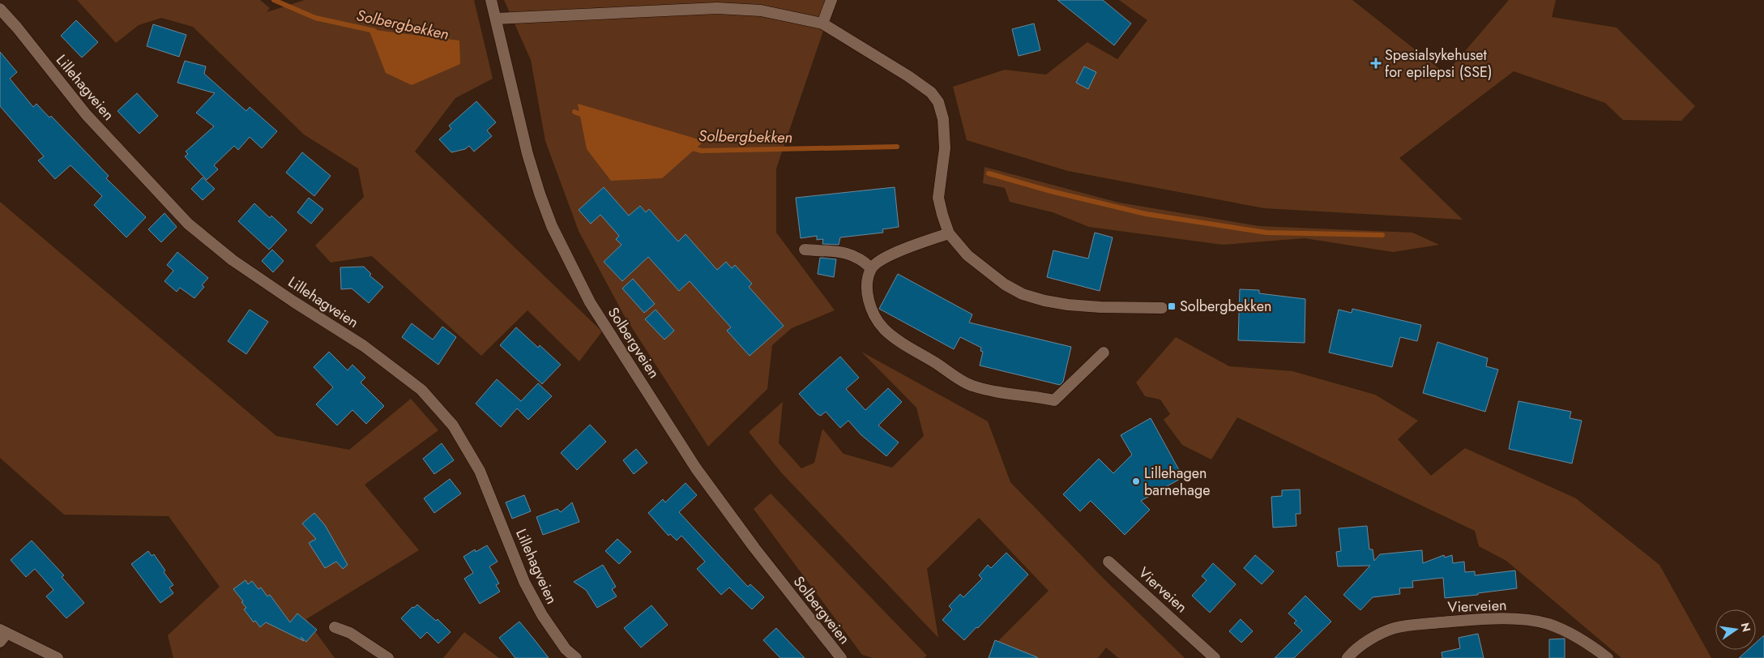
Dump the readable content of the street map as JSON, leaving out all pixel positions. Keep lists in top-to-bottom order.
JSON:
{
  "streets": {
    "street": ["Lillehagveien", "Solbergveien", "Vierveien"]
  },
  "water": ["Solbergbekken"],
  "places": {
    "health": ["Spesialsykehuset for epilepsi (SSE)"],
    "transit": ["Solbergbekken"],
    "other": ["Lillehagen barnehage"]
  },
  "north": "right"
}
